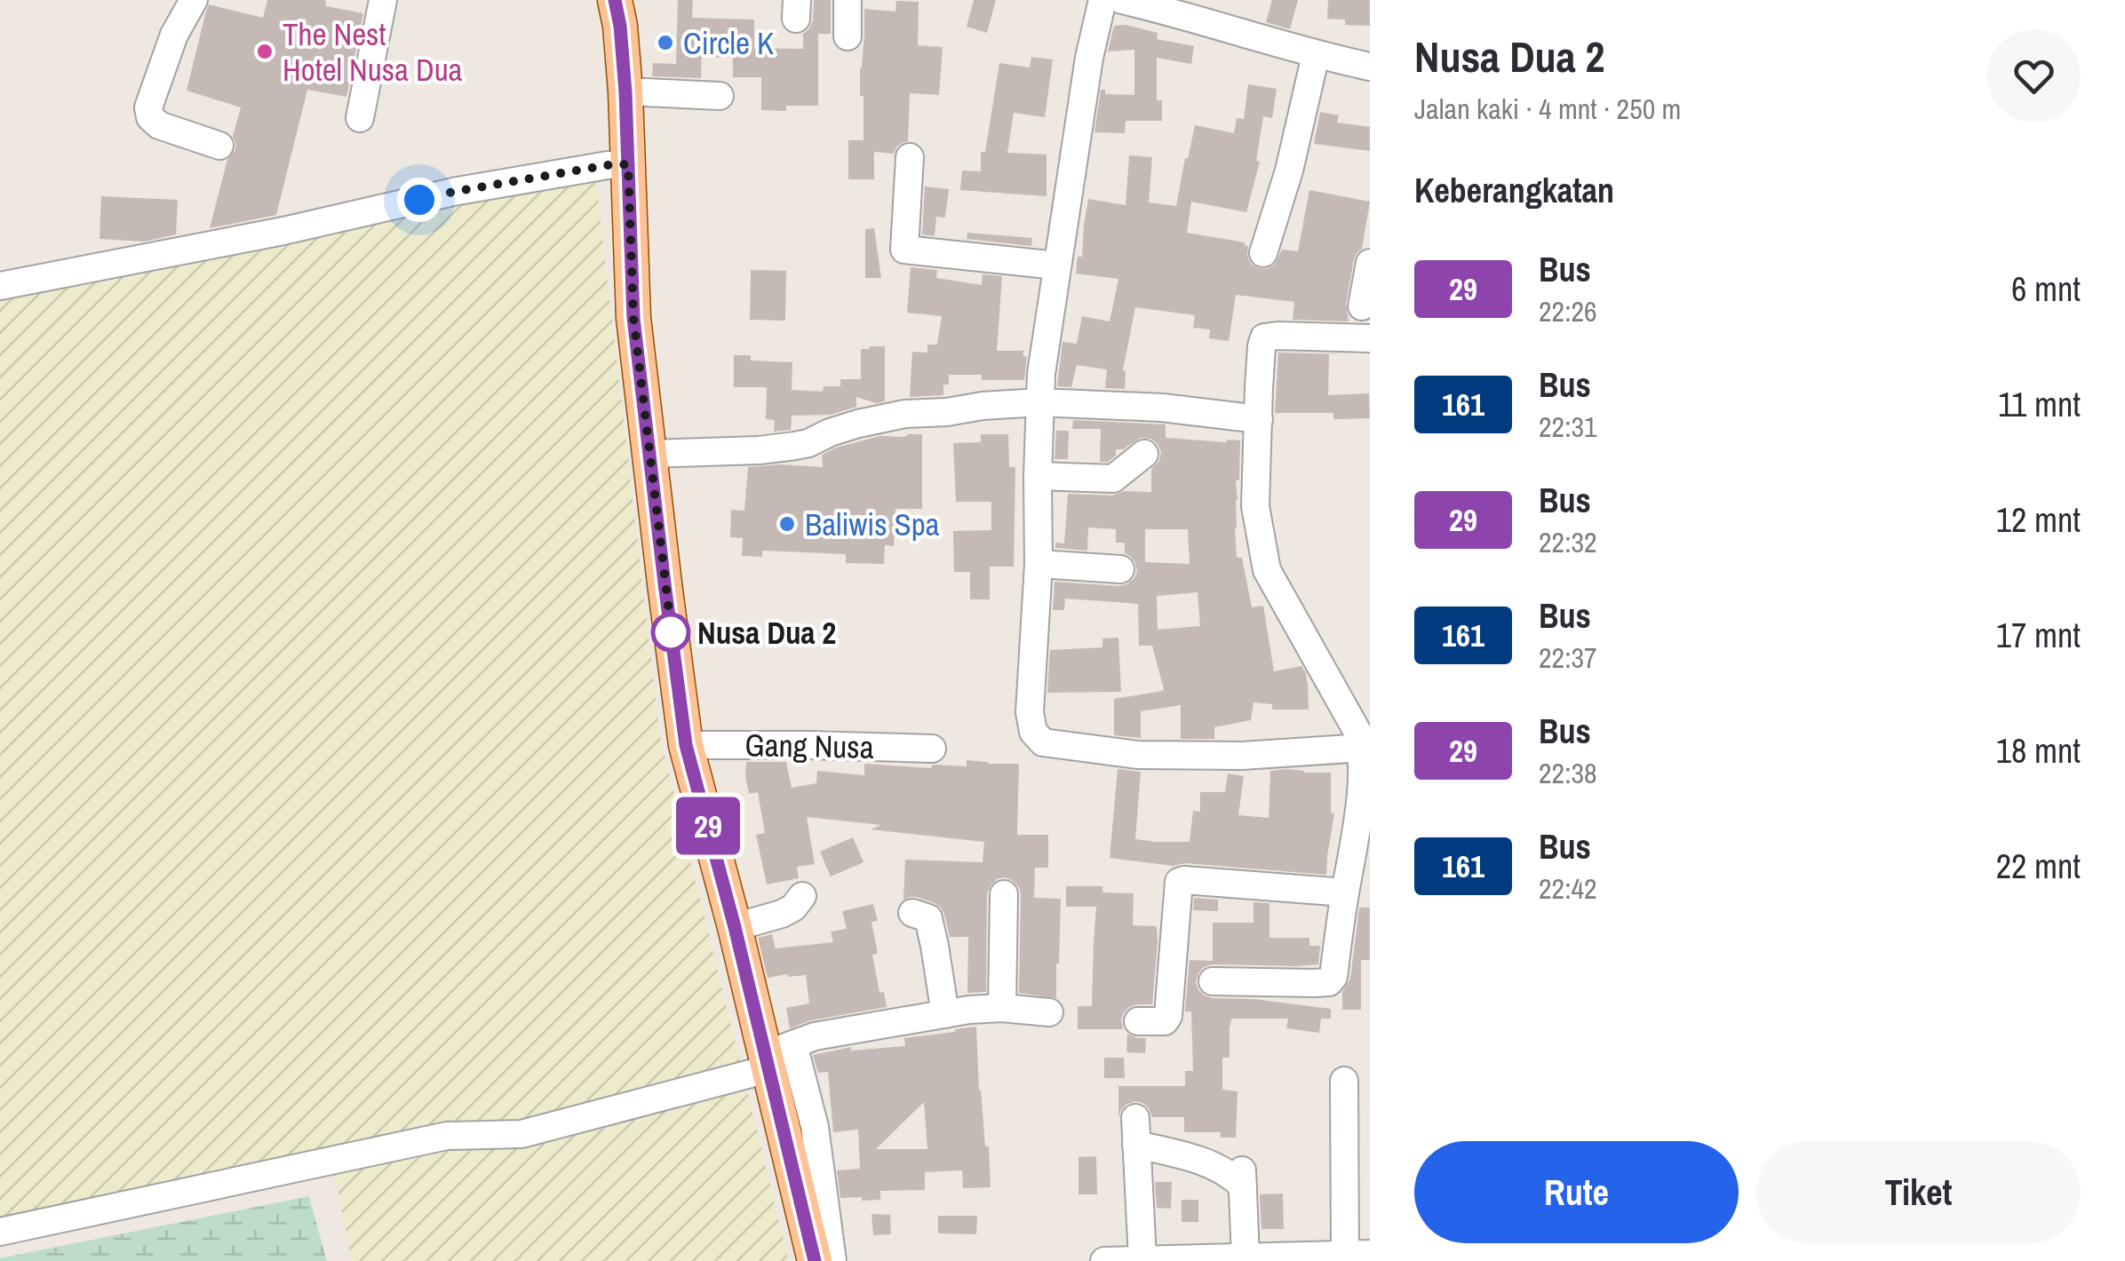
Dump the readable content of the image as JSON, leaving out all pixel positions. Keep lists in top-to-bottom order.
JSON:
{
  "streets": {
    "street": ["Gang Nusa"]
  },
  "places": [
    "Circle K",
    "The Nest Hotel Nusa Dua",
    "Baliwis Spa",
    "Nusa Dua 2"
  ],
  "lines": ["bus line 29"],
  "page": {
    "on_map": "29",
    "heading": [
      ["Nusa Dua 2", "Jalan kaki · 4 mnt · 250 m"],
      "Keberangkatan"
    ],
    "list": [
      {
        "mark": "29",
        "name": "Bus",
        "note": "22:26",
        "value": "6 mnt"
      },
      {
        "mark": "161",
        "name": "Bus",
        "note": "22:31",
        "value": "11 mnt"
      },
      {
        "mark": "29",
        "name": "Bus",
        "note": "22:32",
        "value": "12 mnt"
      },
      {
        "mark": "161",
        "name": "Bus",
        "note": "22:37",
        "value": "17 mnt"
      },
      {
        "mark": "29",
        "name": "Bus",
        "note": "22:38",
        "value": "18 mnt"
      },
      {
        "mark": "161",
        "name": "Bus",
        "note": "22:42",
        "value": "22 mnt"
      }
    ],
    "buttons": ["Rute", "Tiket"]
  }
}
